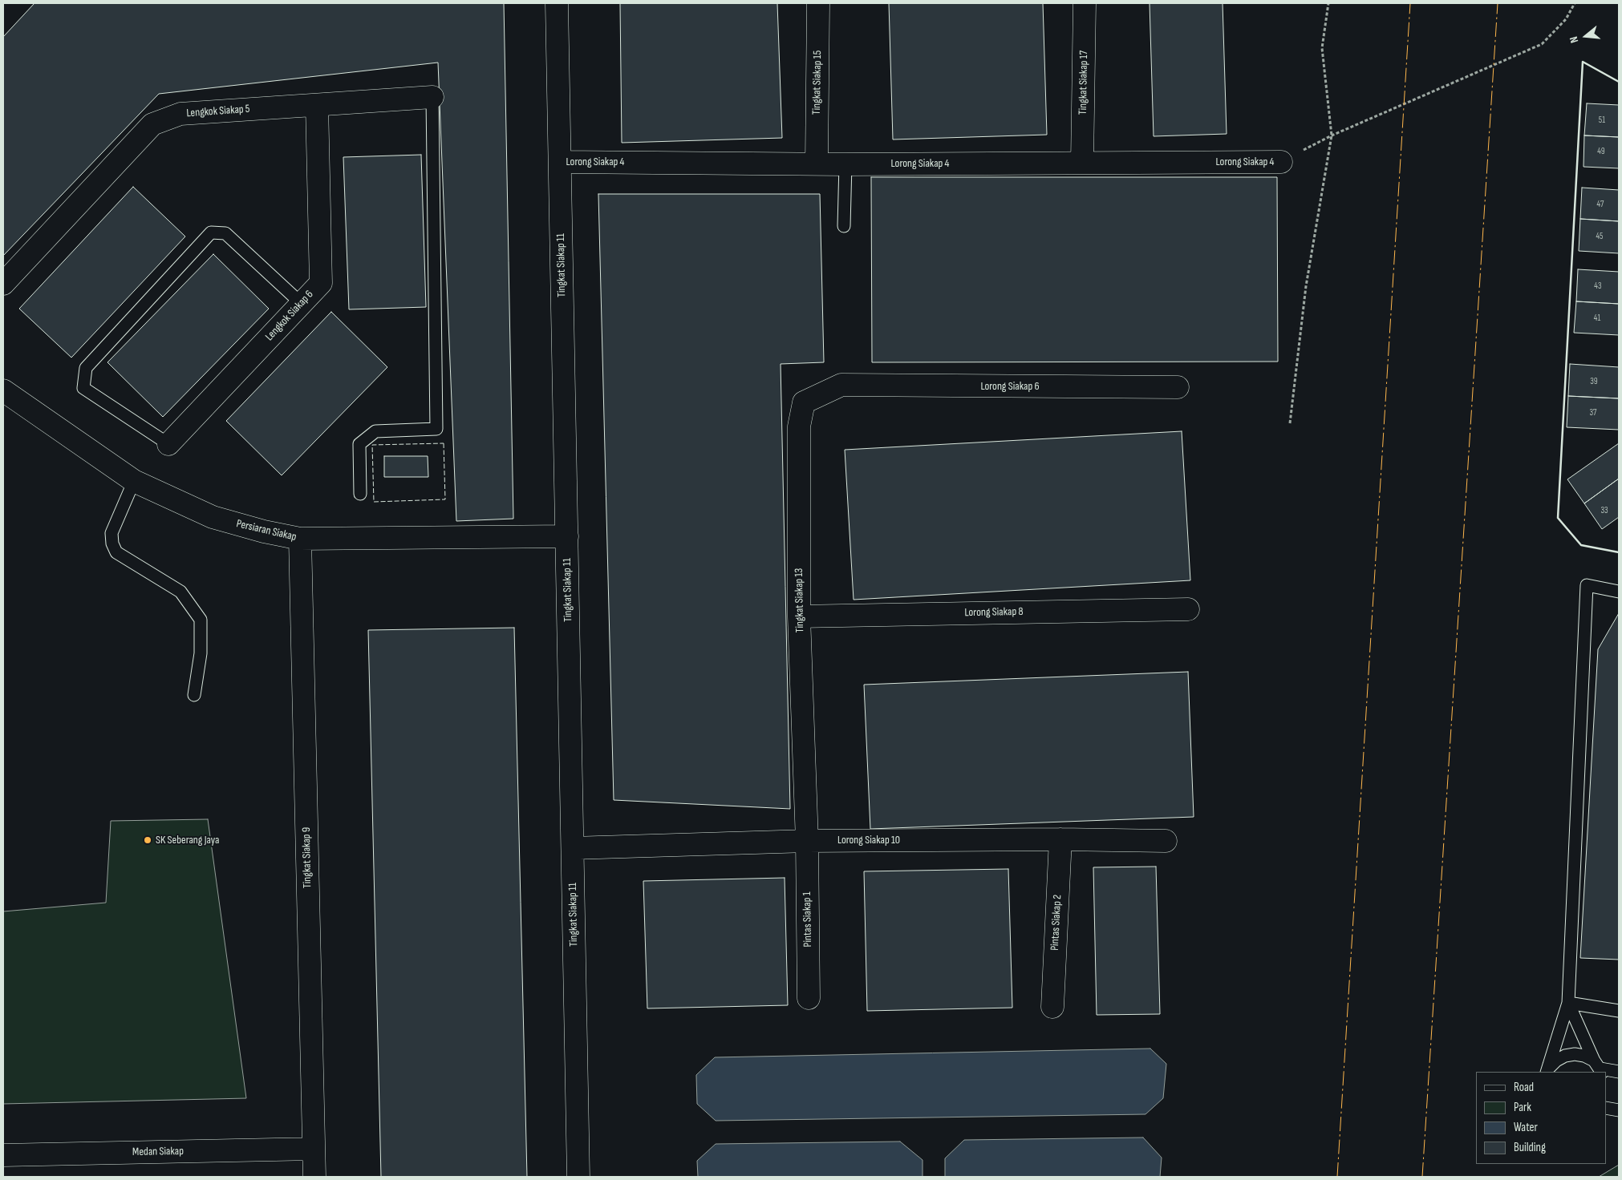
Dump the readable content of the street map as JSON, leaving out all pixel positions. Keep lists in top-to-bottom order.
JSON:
{
  "streets": {
    "street": [
      "Tingkat Siakap 15",
      "Tingkat Siakap 17",
      "Lengkok Siakap 5",
      "Lorong Siakap 4",
      "Tingkat Siakap 11",
      "Lengkok Siakap 6",
      "Lorong Siakap 6",
      "Persiaran Siakap",
      "Tingkat Siakap 13",
      "Lorong Siakap 8",
      "Lorong Siakap 10",
      "Tingkat Siakap 9",
      "Pintas Siakap 1",
      "Pintas Siakap 2",
      "Medan Siakap"
    ]
  },
  "crossings": [
    ["Tingkat Siakap 15", "Lorong Siakap 4"],
    ["Tingkat Siakap 17", "Lorong Siakap 4"],
    ["Lengkok Siakap 5", "Lengkok Siakap 6"],
    ["Lorong Siakap 4", "Tingkat Siakap 11"],
    ["Tingkat Siakap 11", "Persiaran Siakap"],
    ["Tingkat Siakap 11", "Lorong Siakap 10"],
    ["Lorong Siakap 6", "Tingkat Siakap 13"],
    ["Persiaran Siakap", "Tingkat Siakap 9"],
    ["Tingkat Siakap 13", "Lorong Siakap 8"],
    ["Tingkat Siakap 13", "Lorong Siakap 10"],
    ["Tingkat Siakap 13", "Pintas Siakap 1"],
    ["Lorong Siakap 10", "Pintas Siakap 1"],
    ["Lorong Siakap 10", "Pintas Siakap 2"],
    ["Tingkat Siakap 9", "Medan Siakap"]
  ],
  "places": ["SK Seberang Jaya"],
  "house_numbers": [
    "51",
    "49",
    "47",
    "45",
    "43",
    "41",
    "39",
    "37",
    "33"
  ],
  "legend": [
    "Road",
    "Park",
    "Water",
    "Building"
  ],
  "north": "left"
}
